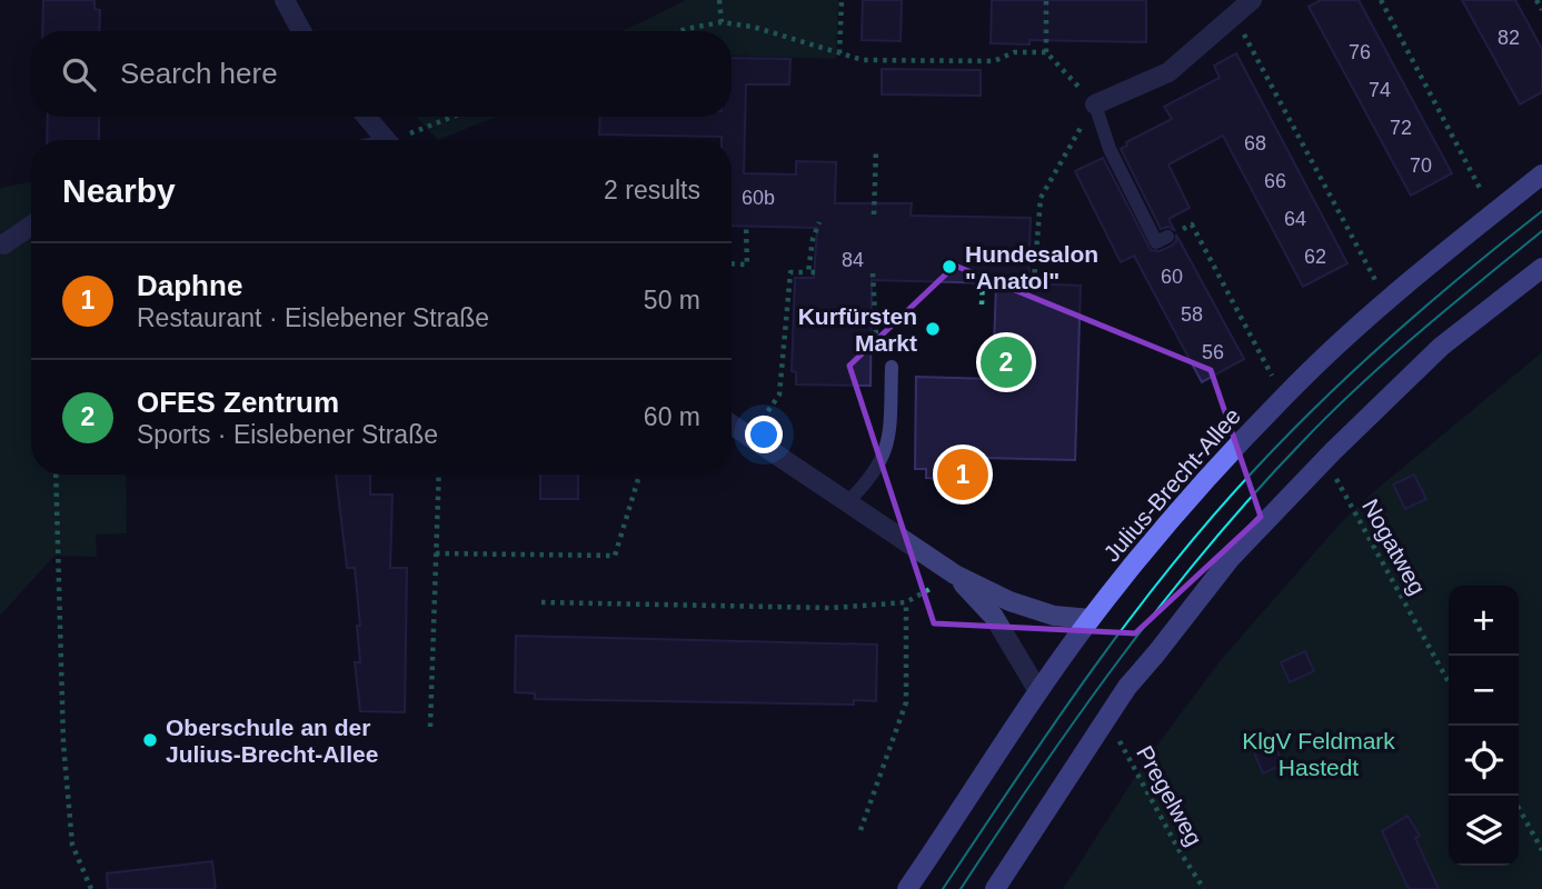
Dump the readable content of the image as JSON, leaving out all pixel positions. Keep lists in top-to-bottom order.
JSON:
{
  "streets": {
    "main road": ["Julius-Brecht-Allee"],
    "path": ["Nogatweg", "Pregelweg"]
  },
  "parks": ["KlgV Feldmark Hastedt"],
  "places": ["Hundesalon \"Anatol\"", "Kurfürsten Markt", "Oberschule an der Julius-Brecht-Allee"],
  "house_numbers": [
    "82",
    "76",
    "74",
    "72",
    "68",
    "70",
    "66",
    "60b",
    "64",
    "62",
    "84",
    "60",
    "58",
    "56"
  ],
  "page": {
    "search": "Search here",
    "heading": ["Nearby", "2 results"],
    "list": [
      {
        "mark": "1",
        "name": "Daphne",
        "note": "Restaurant · Eislebener Straße",
        "value": "50 m"
      },
      {
        "mark": "2",
        "name": "OFES Zentrum",
        "note": "Sports · Eislebener Straße",
        "value": "60 m"
      }
    ],
    "pins": ["2", "1"],
    "map_buttons": ["+", "−"]
  }
}
